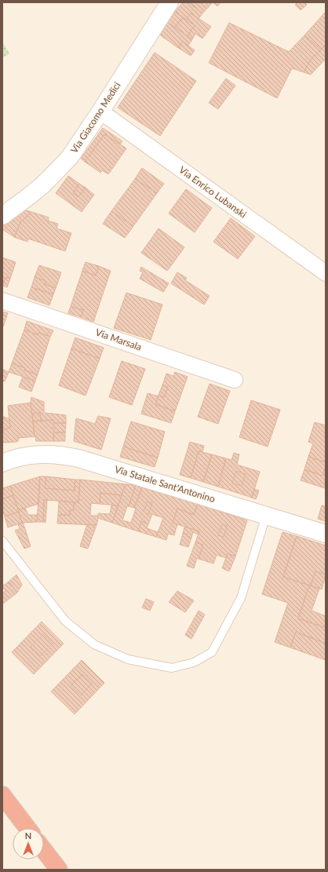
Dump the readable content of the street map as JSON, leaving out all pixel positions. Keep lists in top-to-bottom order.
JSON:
{
  "streets": {
    "street": [
      "Via Giacomo Medici",
      "Via Enrico Lubanski",
      "Via Marsala",
      "Via Statale Sant'Antonino"
    ]
  },
  "crossings": [
    ["Via Giacomo Medici", "Via Enrico Lubanski"]
  ],
  "north": "top"
}
